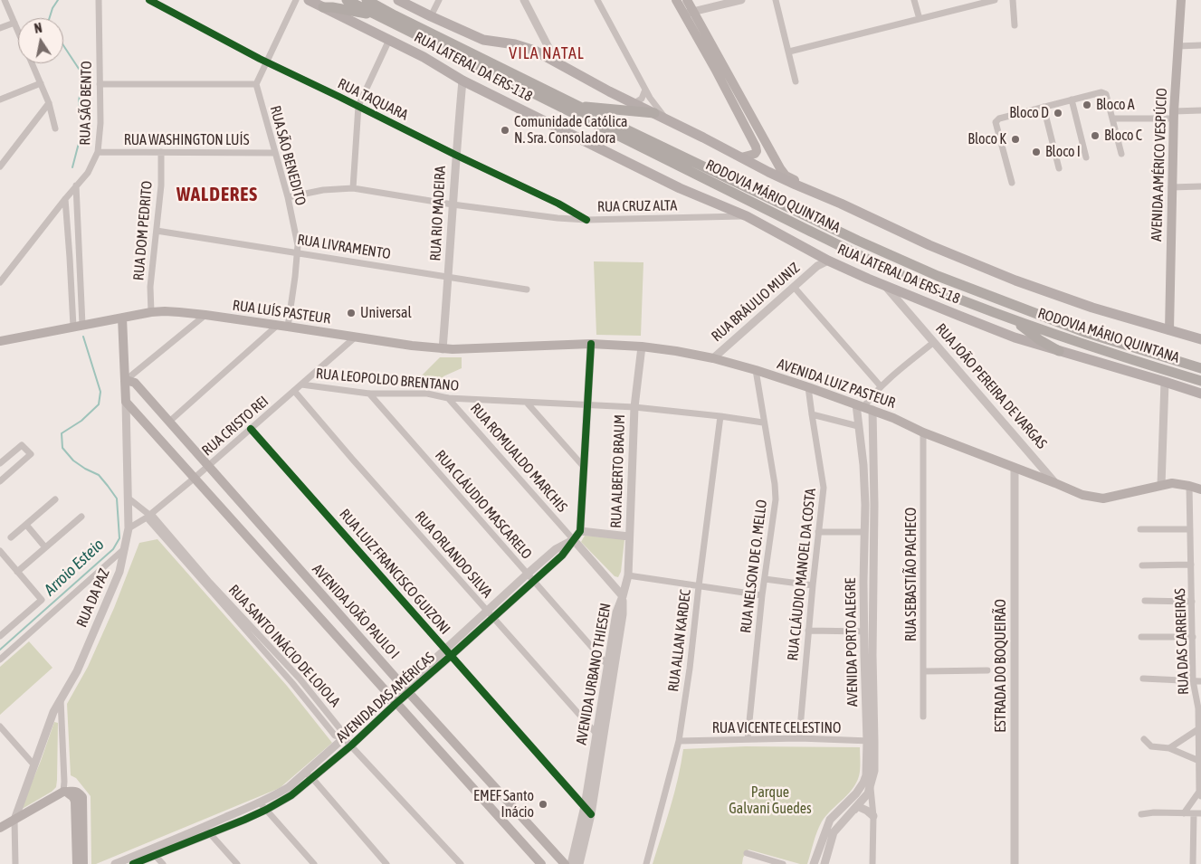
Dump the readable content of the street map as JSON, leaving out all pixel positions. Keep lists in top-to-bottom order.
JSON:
{
  "streets": {
    "highway": ["RODOVIA MÁRIO QUINTANA"],
    "main road": [
      "RUA LATERAL DA ERS-118",
      "AVENIDA AMÉRICO VESPÚCIO",
      "RUA LUÍS PASTEUR",
      "AVENIDA LUIZ PASTEUR",
      "RUA DA PAZ",
      "AVENIDA JOÃO PAULO I"
    ],
    "street": [
      "RUA TAQUARA",
      "RUA SÃO BENTO",
      "RUA WASHINGTON LUÍS",
      "RUA SÃO BENEDITO",
      "RUA CRUZ ALTA",
      "RUA RIO MADEIRA",
      "RUA DOM PEDRITO",
      "RUA LIVRAMENTO",
      "RUA BRÁULIO MUNIZ",
      "RUA LEOPOLDO BRENTANO",
      "RUA JOÃO PEREIRA DE VARGAS",
      "RUA CRISTO REI",
      "RUA ROMUALDO MARCHIS",
      "RUA ALBERTO BRAUM",
      "RUA CLÁUDIO MASCARELO",
      "RUA ORLANDO SILVA",
      "RUA NELSON DE O. MELLO",
      "RUA LUIZ FRANCISCO GUIZONI",
      "RUA CLÁUDIO MANOEL DA COSTA",
      "RUA SEBASTIÃO PACHECO",
      "RUA ALLAN KARDEC",
      "RUA DAS CARREIRAS",
      "AVENIDA PORTO ALEGRE",
      "RUA SANTO INÁCIO DE LOIOLA",
      "ESTRADA DO BOQUEIRÃO",
      "AVENIDA URBANO THIESEN",
      "AVENIDA DAS AMÉRICAS",
      "RUA VICENTE CELESTINO"
    ]
  },
  "crossings": [
    ["RUA LATERAL DA ERS-118", "AVENIDA AMÉRICO VESPÚCIO"],
    ["RUA LATERAL DA ERS-118", "RUA CRUZ ALTA"],
    ["RUA LATERAL DA ERS-118", "RUA RIO MADEIRA"],
    ["RUA LATERAL DA ERS-118", "RUA BRÁULIO MUNIZ"],
    ["RUA LATERAL DA ERS-118", "RUA JOÃO PEREIRA DE VARGAS"],
    ["RUA TAQUARA", "RUA CRUZ ALTA"],
    ["RUA TAQUARA", "RUA RIO MADEIRA"],
    ["RUA SÃO BENTO", "RUA WASHINGTON LUÍS"],
    ["RUA WASHINGTON LUÍS", "RUA SÃO BENEDITO"],
    ["RUA WASHINGTON LUÍS", "RUA DOM PEDRITO"],
    ["RUA SÃO BENEDITO", "RUA CRUZ ALTA"],
    ["RUA SÃO BENEDITO", "RUA LIVRAMENTO"],
    ["RUA SÃO BENEDITO", "RUA LUÍS PASTEUR"],
    ["RUA CRUZ ALTA", "RUA RIO MADEIRA"],
    ["RUA RIO MADEIRA", "RUA LIVRAMENTO"],
    ["RUA RIO MADEIRA", "RUA LUÍS PASTEUR"],
    ["RUA DOM PEDRITO", "RUA LIVRAMENTO"],
    ["RUA DOM PEDRITO", "RUA LUÍS PASTEUR"],
    ["RUA BRÁULIO MUNIZ", "AVENIDA LUIZ PASTEUR"],
    ["RUA LUÍS PASTEUR", "AVENIDA LUIZ PASTEUR"],
    ["RUA LUÍS PASTEUR", "RUA CRISTO REI"],
    ["RUA LUÍS PASTEUR", "RUA ALBERTO BRAUM"],
    ["RUA LUÍS PASTEUR", "RUA DA PAZ"],
    ["RUA LEOPOLDO BRENTANO", "RUA CRISTO REI"],
    ["RUA LEOPOLDO BRENTANO", "RUA ROMUALDO MARCHIS"],
    ["RUA LEOPOLDO BRENTANO", "RUA ALBERTO BRAUM"],
    ["RUA LEOPOLDO BRENTANO", "RUA CLÁUDIO MASCARELO"],
    ["RUA LEOPOLDO BRENTANO", "RUA NELSON DE O. MELLO"],
    ["RUA LEOPOLDO BRENTANO", "RUA ALLAN KARDEC"],
    ["AVENIDA LUIZ PASTEUR", "RUA ALBERTO BRAUM"],
    ["AVENIDA LUIZ PASTEUR", "RUA NELSON DE O. MELLO"],
    ["AVENIDA LUIZ PASTEUR", "RUA CLÁUDIO MANOEL DA COSTA"],
    ["AVENIDA LUIZ PASTEUR", "RUA SEBASTIÃO PACHECO"],
    ["AVENIDA LUIZ PASTEUR", "AVENIDA PORTO ALEGRE"],
    ["AVENIDA LUIZ PASTEUR", "ESTRADA DO BOQUEIRÃO"],
    ["RUA CRISTO REI", "RUA ORLANDO SILVA"],
    ["RUA CRISTO REI", "RUA LUIZ FRANCISCO GUIZONI"],
    ["RUA CRISTO REI", "RUA DA PAZ"],
    ["RUA CRISTO REI", "AVENIDA JOÃO PAULO I"],
    ["RUA CRISTO REI", "RUA SANTO INÁCIO DE LOIOLA"],
    ["RUA ROMUALDO MARCHIS", "RUA ALBERTO BRAUM"],
    ["RUA ROMUALDO MARCHIS", "AVENIDA URBANO THIESEN"],
    ["RUA ROMUALDO MARCHIS", "AVENIDA DAS AMÉRICAS"],
    ["RUA ALBERTO BRAUM", "AVENIDA URBANO THIESEN"],
    ["RUA CLÁUDIO MASCARELO", "AVENIDA URBANO THIESEN"],
    ["RUA CLÁUDIO MASCARELO", "AVENIDA DAS AMÉRICAS"],
    ["RUA ORLANDO SILVA", "AVENIDA URBANO THIESEN"],
    ["RUA ORLANDO SILVA", "AVENIDA DAS AMÉRICAS"],
    ["RUA NELSON DE O. MELLO", "RUA VICENTE CELESTINO"],
    ["RUA LUIZ FRANCISCO GUIZONI", "AVENIDA URBANO THIESEN"],
    ["RUA LUIZ FRANCISCO GUIZONI", "AVENIDA DAS AMÉRICAS"],
    ["RUA CLÁUDIO MANOEL DA COSTA", "RUA VICENTE CELESTINO"],
    ["RUA DA PAZ", "AVENIDA JOÃO PAULO I"],
    ["RUA DA PAZ", "RUA SANTO INÁCIO DE LOIOLA"],
    ["AVENIDA JOÃO PAULO I", "AVENIDA DAS AMÉRICAS"],
    ["RUA ALLAN KARDEC", "RUA VICENTE CELESTINO"],
    ["AVENIDA PORTO ALEGRE", "RUA VICENTE CELESTINO"],
    ["RUA SANTO INÁCIO DE LOIOLA", "AVENIDA DAS AMÉRICAS"]
  ],
  "districts": ["VILA NATAL", "WALDERES"],
  "water": ["Arroio Esteio"],
  "parks": ["Parque Galvani Guedes"],
  "places": [
    "Bloco A",
    "Bloco D",
    "Comunidade Católica N. Sra. Consoladora",
    "Bloco C",
    "Bloco K",
    "Bloco I",
    "Universal",
    "EMEF Santo Inácio"
  ],
  "north": "top"
}
